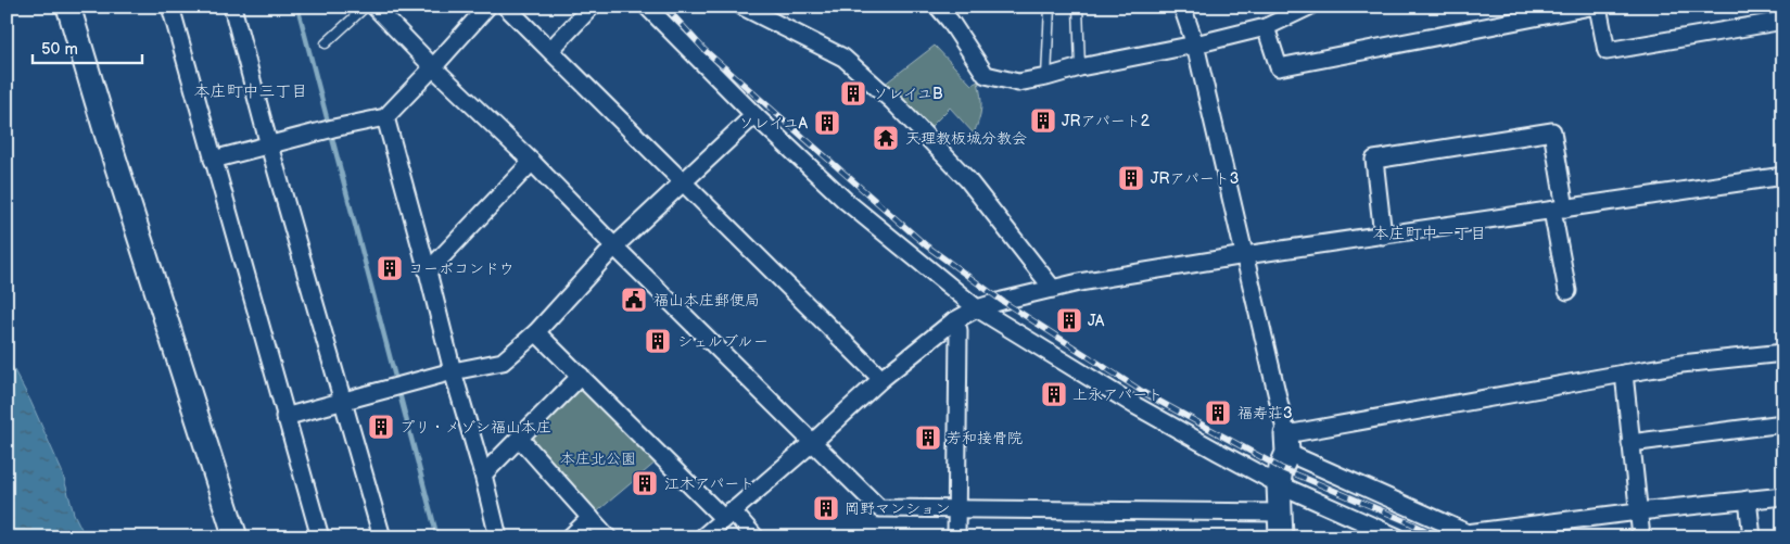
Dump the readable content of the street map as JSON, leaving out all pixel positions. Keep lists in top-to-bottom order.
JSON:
{
  "districts": ["本庄町中三丁目", "本庄町中一丁目"],
  "parks": ["本庄北公園"],
  "places": {
    "building": [
      "ソレイユB",
      "JRアパート2",
      "ソレイユA",
      "JRアパート3",
      "コーポコンドウ",
      "JA",
      "シェルブルー",
      "上永アパート",
      "福寿荘3",
      "プリ・メゾン福山本庄",
      "芳和接骨院",
      "江木アパート",
      "岡野マンション"
    ],
    "temple": ["天理教板城分教会"],
    "public building": ["福山本庄郵便局"]
  },
  "scale_bar": "50 m"
}
